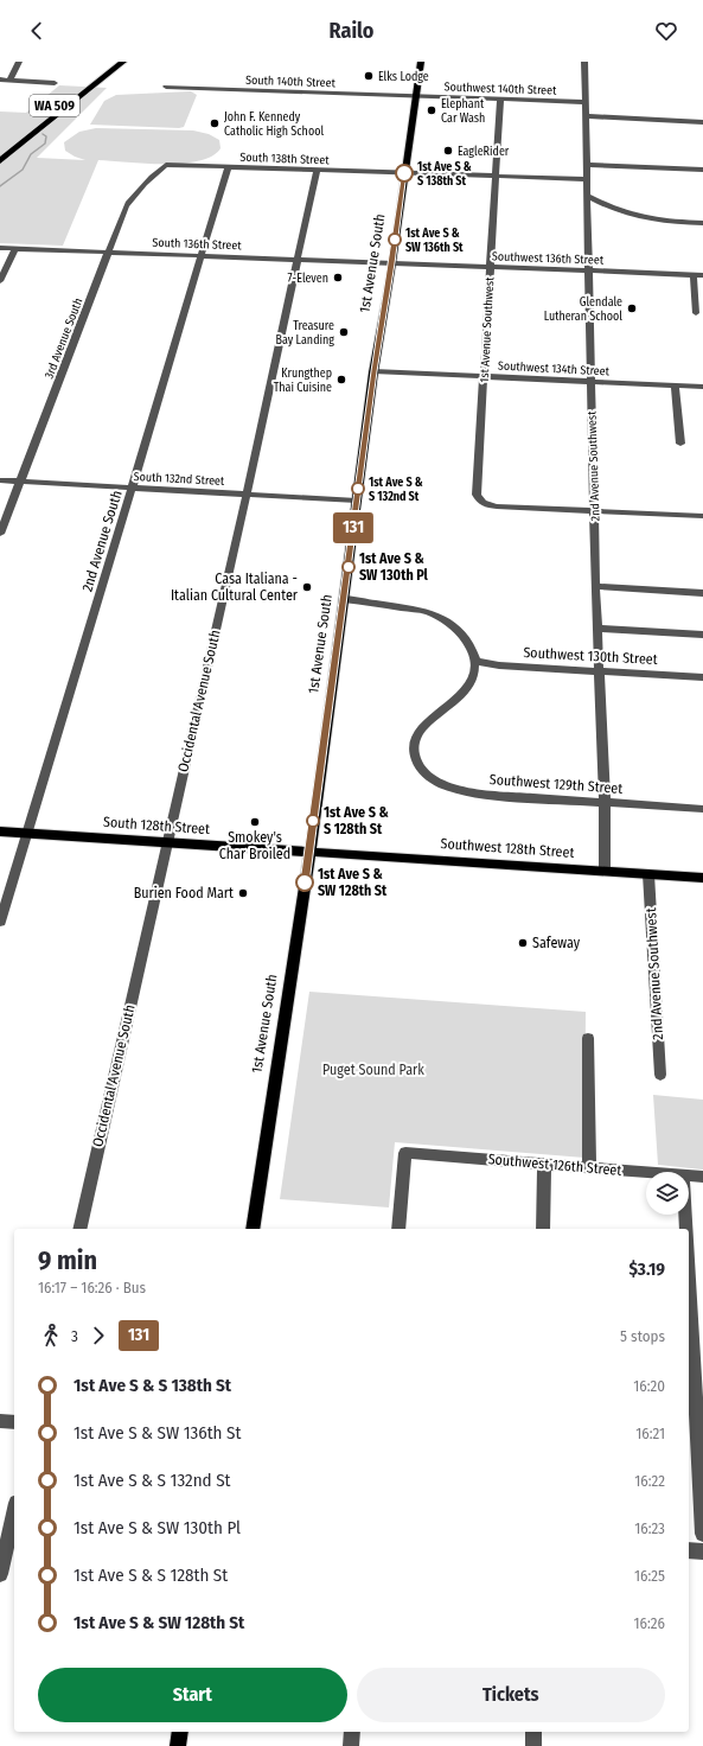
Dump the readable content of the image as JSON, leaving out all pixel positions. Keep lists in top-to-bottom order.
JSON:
{
  "streets": {
    "highway": ["WA 509"],
    "main road": ["1st Avenue South", "South 128th Street", "Southwest 128th Street"],
    "street": [
      "South 140th Street",
      "Southwest 140th Street",
      "South 138th Street",
      "South 136th Street",
      "Southwest 136th Street",
      "1st Avenue Southwest",
      "3rd Avenue South",
      "Southwest 134th Street",
      "2nd Avenue Southwest",
      "South 132nd Street",
      "2nd Avenue South",
      "Southwest 130th Street",
      "Occidental Avenue South",
      "Southwest 129th Street",
      "Southwest 126th Street"
    ]
  },
  "crossings": [
    ["South 140th Street", "Southwest 140th Street"],
    ["South 140th Street", "1st Avenue South"],
    ["Southwest 140th Street", "1st Avenue South"],
    ["Southwest 140th Street", "1st Avenue Southwest"],
    ["Southwest 140th Street", "2nd Avenue Southwest"],
    ["South 138th Street", "1st Avenue South"],
    ["South 138th Street", "1st Avenue Southwest"],
    ["South 138th Street", "3rd Avenue South"],
    ["South 138th Street", "2nd Avenue Southwest"],
    ["South 138th Street", "2nd Avenue South"],
    ["South 138th Street", "Occidental Avenue South"],
    ["South 136th Street", "Southwest 136th Street"],
    ["South 136th Street", "1st Avenue South"],
    ["South 136th Street", "3rd Avenue South"],
    ["South 136th Street", "2nd Avenue South"],
    ["South 136th Street", "Occidental Avenue South"],
    ["Southwest 136th Street", "1st Avenue South"],
    ["Southwest 136th Street", "1st Avenue Southwest"],
    ["Southwest 136th Street", "2nd Avenue Southwest"],
    ["1st Avenue South", "Southwest 134th Street"],
    ["1st Avenue South", "South 132nd Street"],
    ["1st Avenue South", "South 128th Street"],
    ["1st Avenue South", "Southwest 128th Street"],
    ["1st Avenue Southwest", "Southwest 134th Street"],
    ["1st Avenue Southwest", "2nd Avenue Southwest"],
    ["3rd Avenue South", "South 132nd Street"],
    ["Southwest 134th Street", "2nd Avenue Southwest"],
    ["2nd Avenue Southwest", "Southwest 130th Street"],
    ["2nd Avenue Southwest", "Southwest 129th Street"],
    ["2nd Avenue Southwest", "Southwest 128th Street"],
    ["South 132nd Street", "2nd Avenue South"],
    ["South 132nd Street", "Occidental Avenue South"],
    ["2nd Avenue South", "South 128th Street"],
    ["Southwest 130th Street", "Southwest 129th Street"],
    ["Occidental Avenue South", "South 128th Street"],
    ["South 128th Street", "Southwest 128th Street"]
  ],
  "parks": ["Puget Sound Park"],
  "places": [
    "Elks Lodge",
    "Elephant Car Wash",
    "John F. Kennedy Catholic High School",
    "EagleRider",
    "1st Ave S & S 138th St",
    "1st Ave S & SW 136th St",
    "7-Eleven",
    "Glendale Lutheran School",
    "Treasure Bay Landing",
    "Krungthep Thai Cuisine",
    "1st Ave S & S 132nd St",
    "1st Ave S & SW 130th Pl",
    "Casa Italiana - Italian Cultural Center",
    "1st Ave S & S 128th St",
    "Smokey's Char Broiled",
    "1st Ave S & SW 128th St",
    "Burien Food Mart",
    "Safeway"
  ],
  "lines": ["bus line 131"],
  "page": {
    "header": "Railo",
    "on_map": "131",
    "heading": ["9 min", "16:17 – 16:26 · Bus", "$3.19"],
    "legs": ["3", "131", "5 stops"],
    "list": [
      {
        "name": "1st Ave S & S 138th St",
        "value": "16:20"
      },
      {
        "name": "1st Ave S & SW 136th St",
        "value": "16:21"
      },
      {
        "name": "1st Ave S & S 132nd St",
        "value": "16:22"
      },
      {
        "name": "1st Ave S & SW 130th Pl",
        "value": "16:23"
      },
      {
        "name": "1st Ave S & S 128th St",
        "value": "16:25"
      },
      {
        "name": "1st Ave S & SW 128th St",
        "value": "16:26"
      }
    ],
    "buttons": ["Start", "Tickets"]
  }
}
